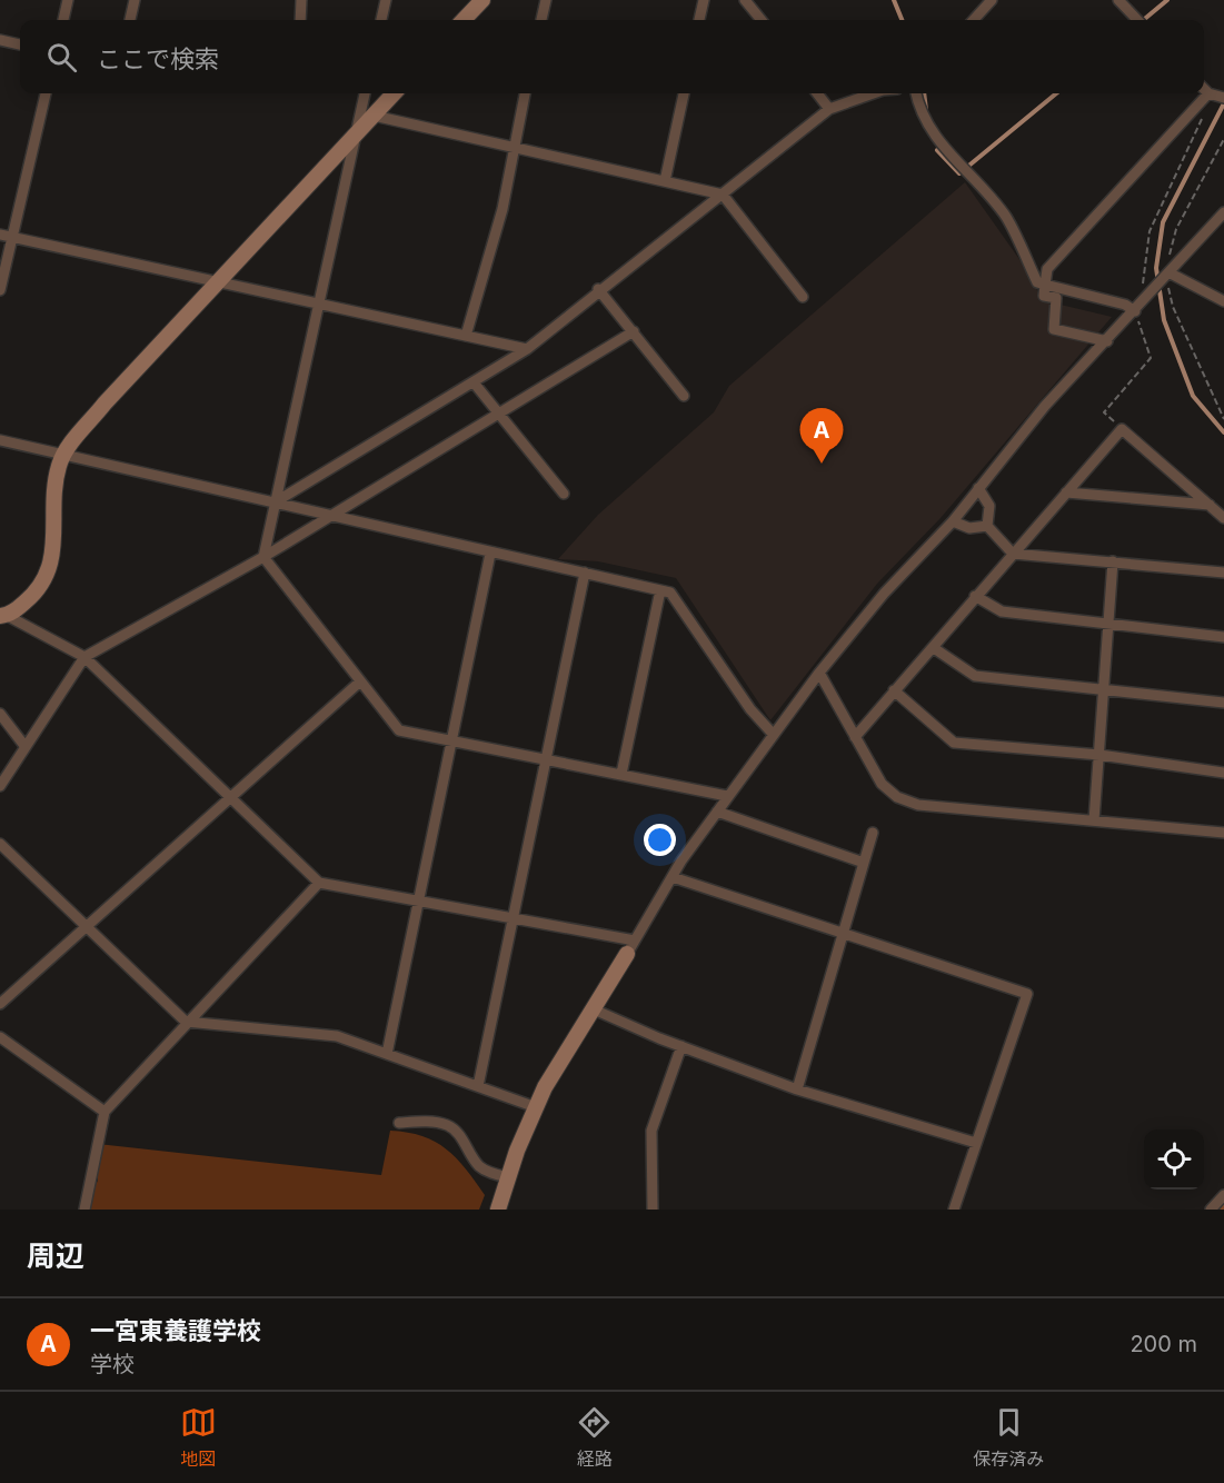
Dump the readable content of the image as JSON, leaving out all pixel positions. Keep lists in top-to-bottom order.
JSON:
{
  "page": {
    "search": "ここで検索",
    "pins": "A",
    "heading": "周辺",
    "list": [
      {
        "mark": "A",
        "name": "一宮東養護学校",
        "note": "学校",
        "value": "200 m"
      }
    ],
    "nav": ["地図", "経路", "保存済み"]
  }
}
